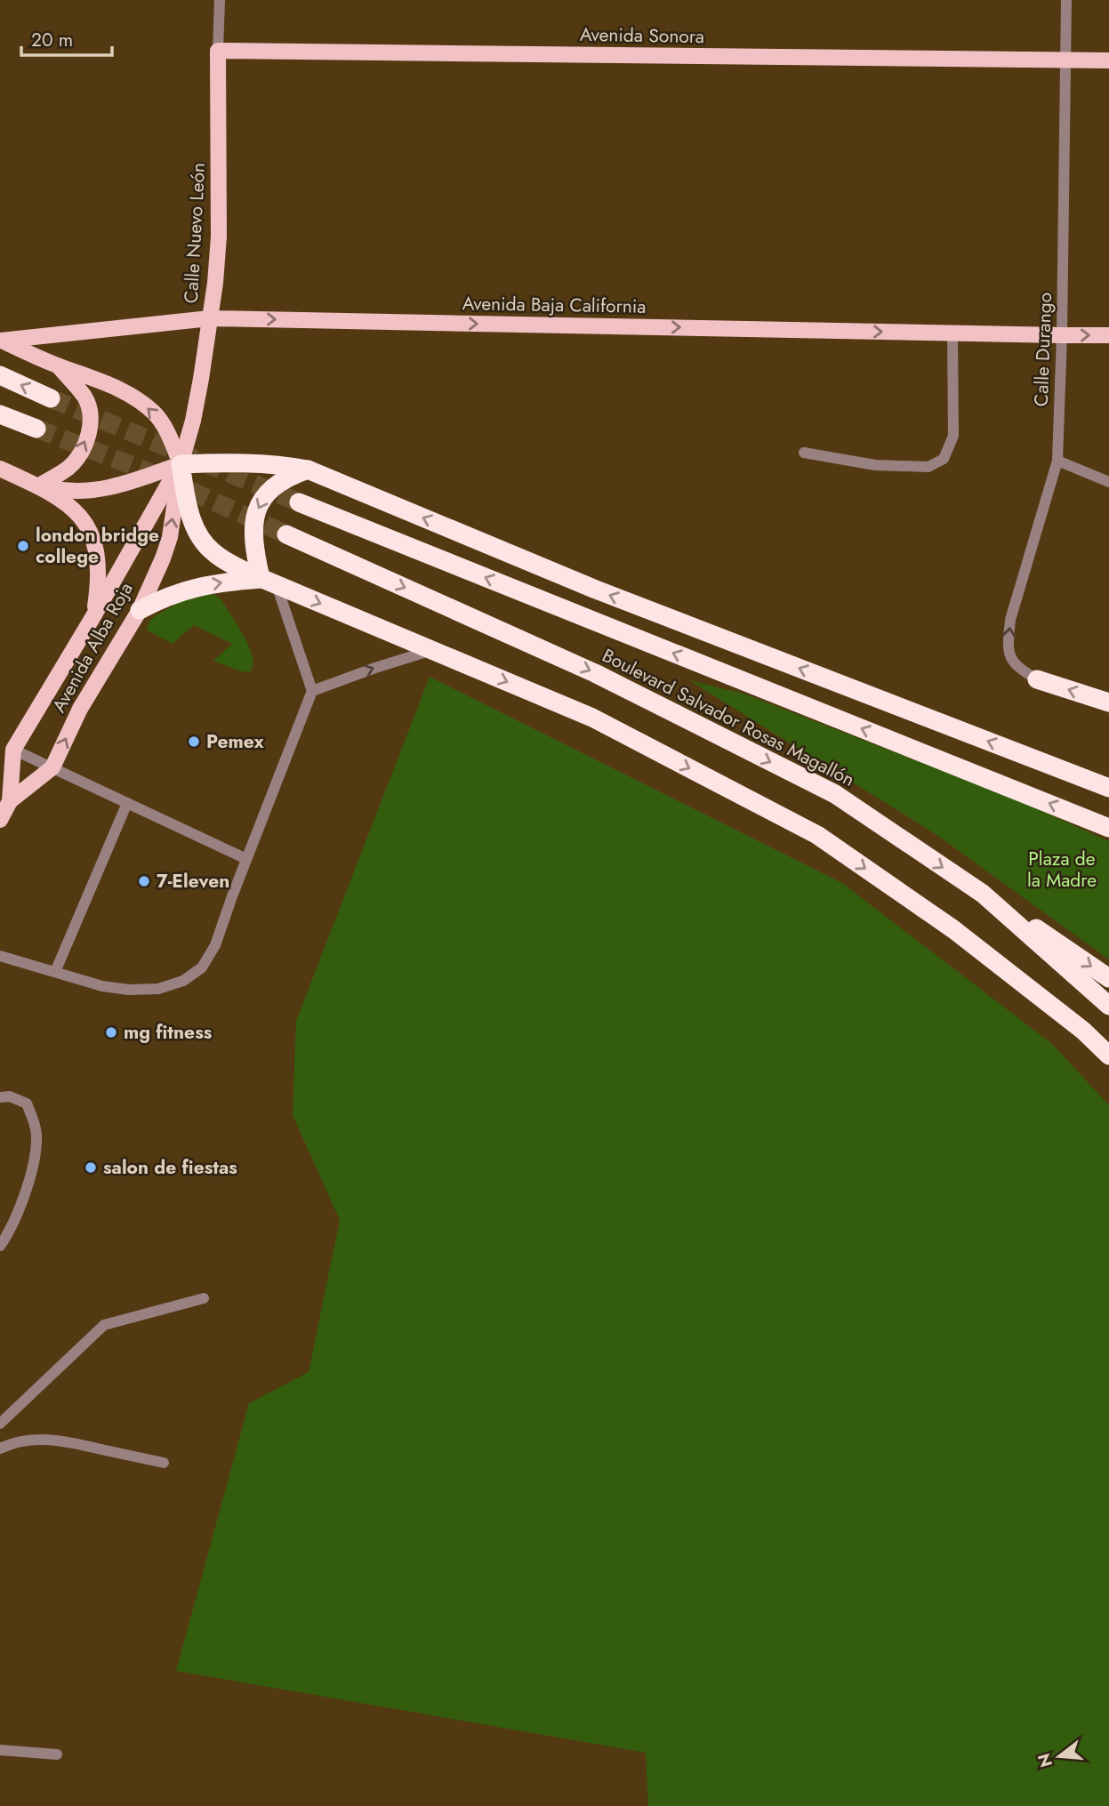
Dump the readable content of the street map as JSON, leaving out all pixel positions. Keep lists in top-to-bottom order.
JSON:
{
  "streets": {
    "highway": ["Boulevard Salvador Rosas Magallón"],
    "main road": [
      "Avenida Sonora",
      "Calle Nuevo León",
      "Avenida Baja California",
      "Avenida Alba Roja"
    ],
    "street": ["Calle Durango"]
  },
  "crossings": [
    ["Avenida Sonora", "Calle Nuevo León"],
    ["Avenida Sonora", "Calle Durango"],
    ["Calle Nuevo León", "Avenida Baja California"],
    ["Calle Nuevo León", "Avenida Alba Roja"],
    ["Avenida Baja California", "Calle Durango"]
  ],
  "one_way": ["Avenida Baja California"],
  "parks": ["Plaza de la Madre"],
  "places": [
    "london bridge college",
    "Pemex",
    "7-Eleven",
    "mg fitness",
    "salon de fiestas"
  ],
  "scale_bar": "20 m",
  "north": "left"
}
